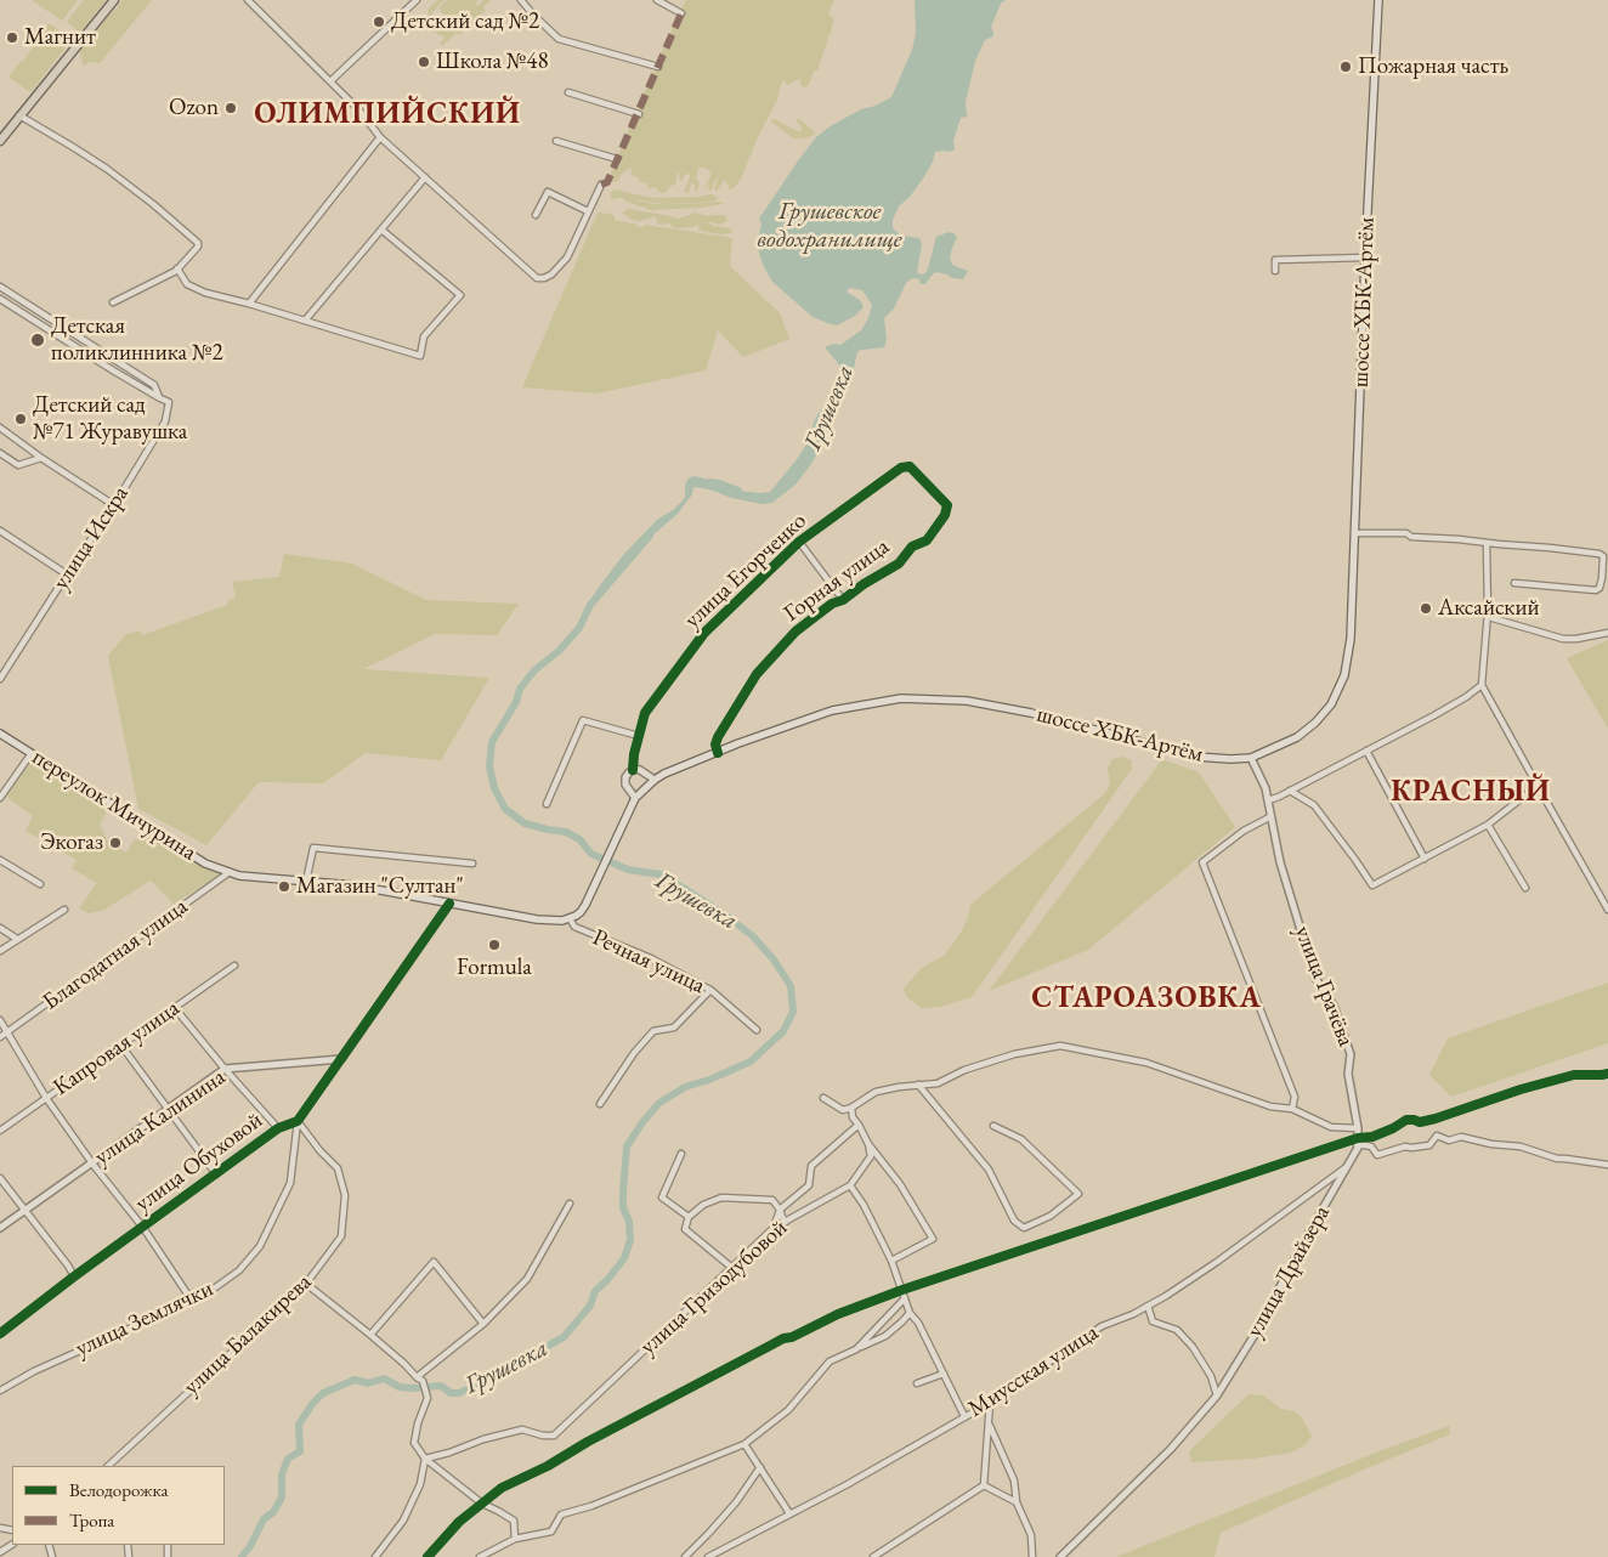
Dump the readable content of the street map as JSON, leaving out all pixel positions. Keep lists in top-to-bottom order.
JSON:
{
  "streets": {
    "main road": ["шоссе ХБК-Артём", "переулок Мичурина"],
    "street": [
      "улица Искра",
      "улица Егорченко",
      "Горная улица",
      "Благодатная улица",
      "Речная улица",
      "улица Грачёва",
      "Капровая улица",
      "улица Калинина",
      "улица Обуховой",
      "улица Драйзера",
      "улица Гризодубовой",
      "улица Землячки",
      "улица Балакирева",
      "Миусская улица"
    ]
  },
  "crossings": [
    ["шоссе ХБК-Артём", "Горная улица"],
    ["шоссе ХБК-Артём", "переулок Мичурина"],
    ["шоссе ХБК-Артём", "Речная улица"],
    ["шоссе ХБК-Артём", "улица Грачёва"],
    ["улица Егорченко", "Горная улица"],
    ["переулок Мичурина", "Благодатная улица"],
    ["переулок Мичурина", "Речная улица"],
    ["переулок Мичурина", "улица Обуховой"],
    ["улица Грачёва", "улица Драйзера"],
    ["улица Калинина", "улица Обуховой"],
    ["улица Обуховой", "улица Землячки"],
    ["улица Обуховой", "улица Балакирева"],
    ["улица Драйзера", "Миусская улица"],
    ["улица Землячки", "улица Балакирева"]
  ],
  "districts": ["ОЛИМПИЙСКИЙ", "КРАСНЫЙ", "СТАРОАЗОВКА"],
  "water": ["Грушевское водохранилище", "Грушевка"],
  "places": [
    "Детский сад №2",
    "Магнит",
    "Школа №48",
    "Пожарная часть",
    "Ozon",
    "Детская поликлинника №2",
    "Детский сад №71 Журавушка",
    "Аксайский",
    "Экогаз",
    "Магазин \"Султан\"",
    "Formula"
  ],
  "legend": ["Велодорожка", "Тропа"]
}
